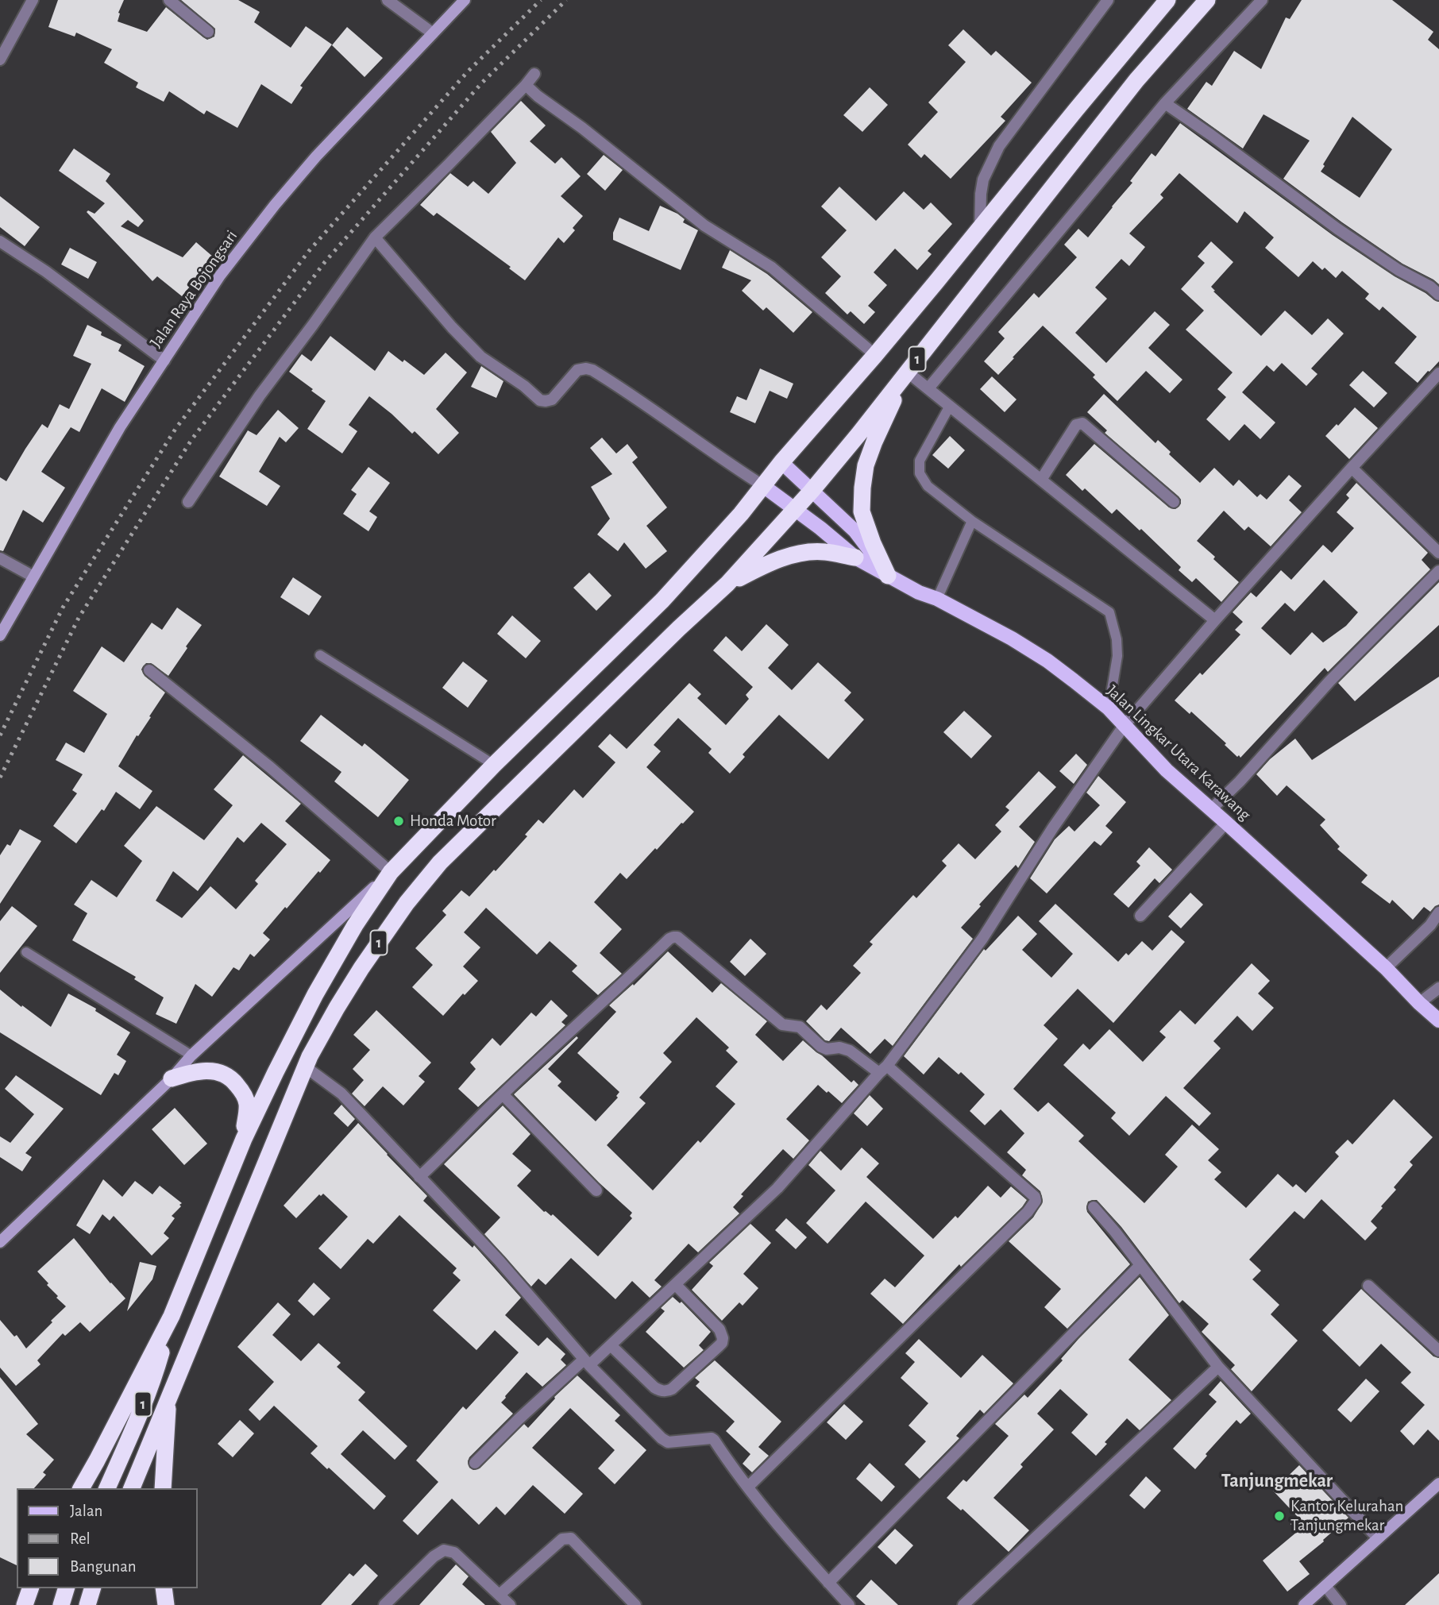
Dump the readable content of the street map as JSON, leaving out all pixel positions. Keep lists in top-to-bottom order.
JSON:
{
  "streets": {
    "highway": ["1"],
    "main road": ["Jalan Lingkar Utara Karawang"],
    "street": ["Jalan Raya Bojongsari"]
  },
  "crossings": [
    ["1", "Jalan Lingkar Utara Karawang"]
  ],
  "districts": ["Tanjungmekar"],
  "places": ["Honda Motor", "Kantor Kelurahan Tanjungmekar"],
  "legend": ["Jalan", "Rel", "Bangunan"]
}
